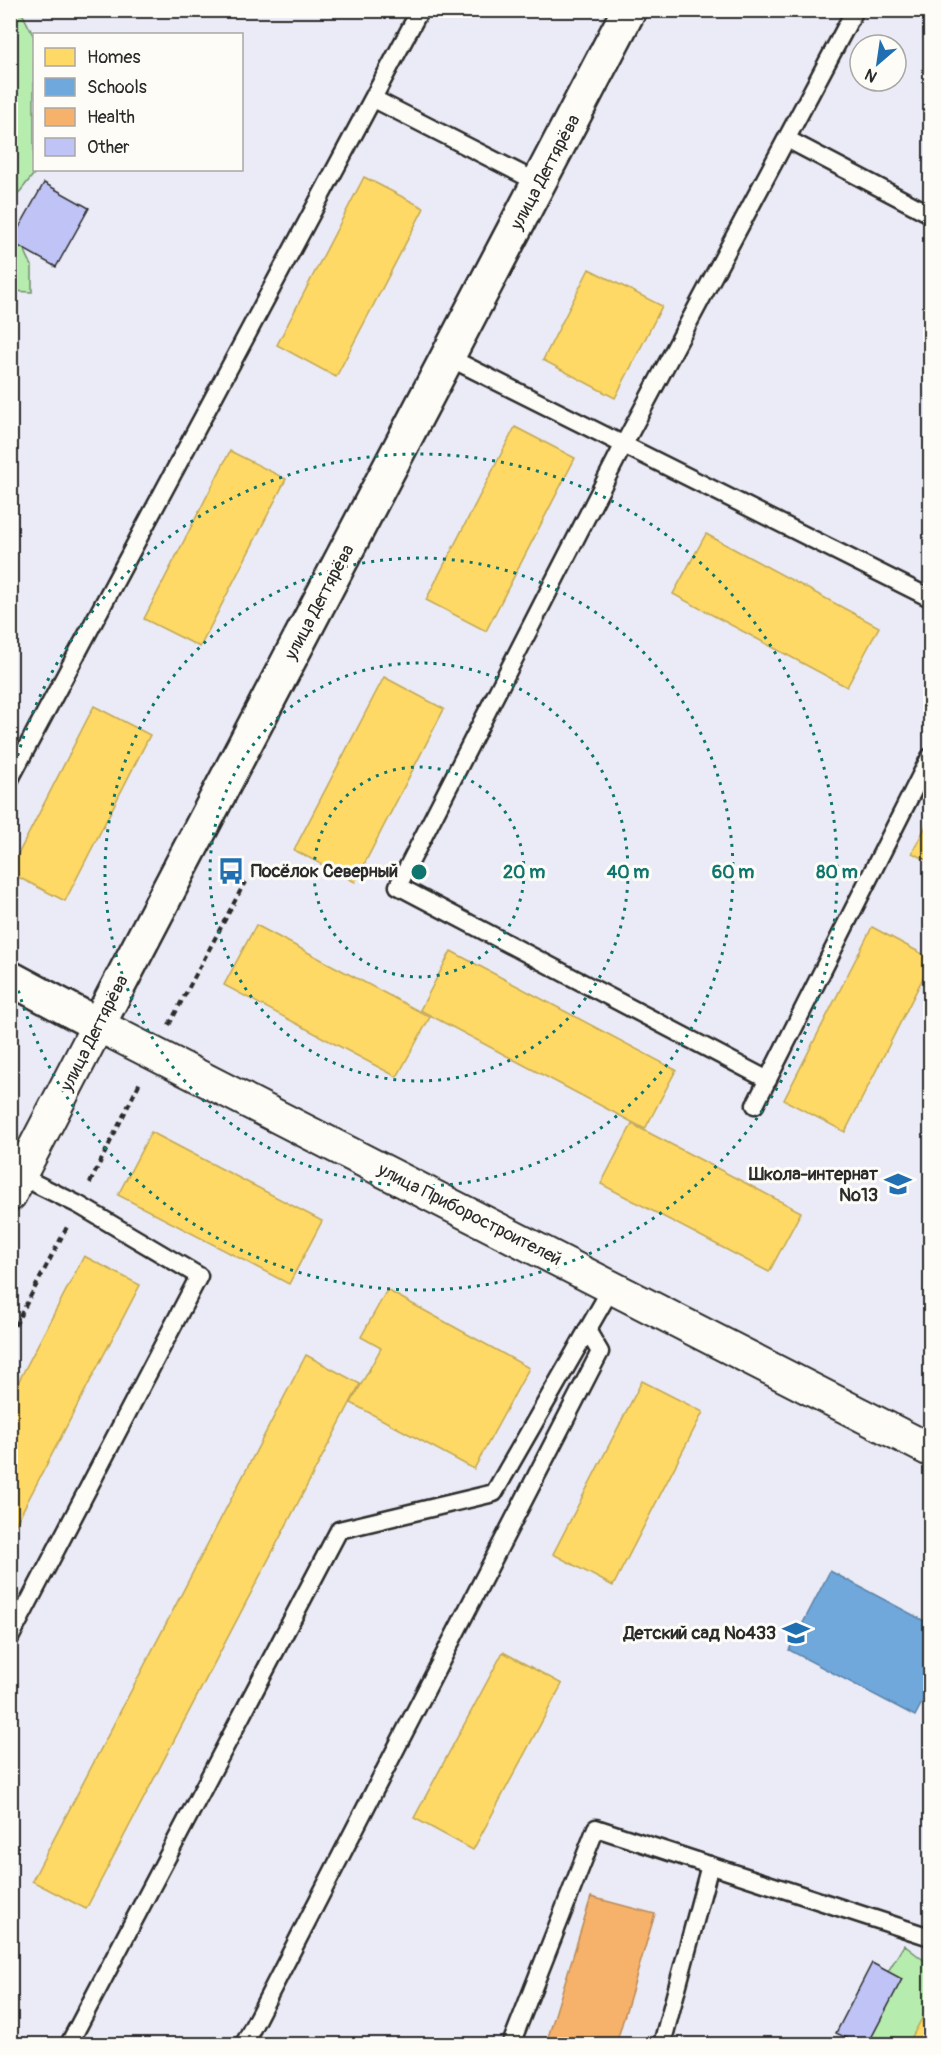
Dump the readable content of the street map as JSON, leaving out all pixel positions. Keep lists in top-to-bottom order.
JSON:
{
  "streets": {
    "street": ["улица Дегтярёва", "улица Приборостроителей"]
  },
  "crossings": [
    ["улица Дегтярёва", "улица Приборостроителей"]
  ],
  "places": {
    "bus stop": ["Посёлок Северный"],
    "school or university": ["Школа-интернат №13", "Детский сад №433"]
  },
  "legend": [
    "Homes",
    "Schools",
    "Health",
    "Other"
  ],
  "north": "bottom left",
  "rings": [
    "20 m",
    "40 m",
    "60 m",
    "80 m"
  ]
}
